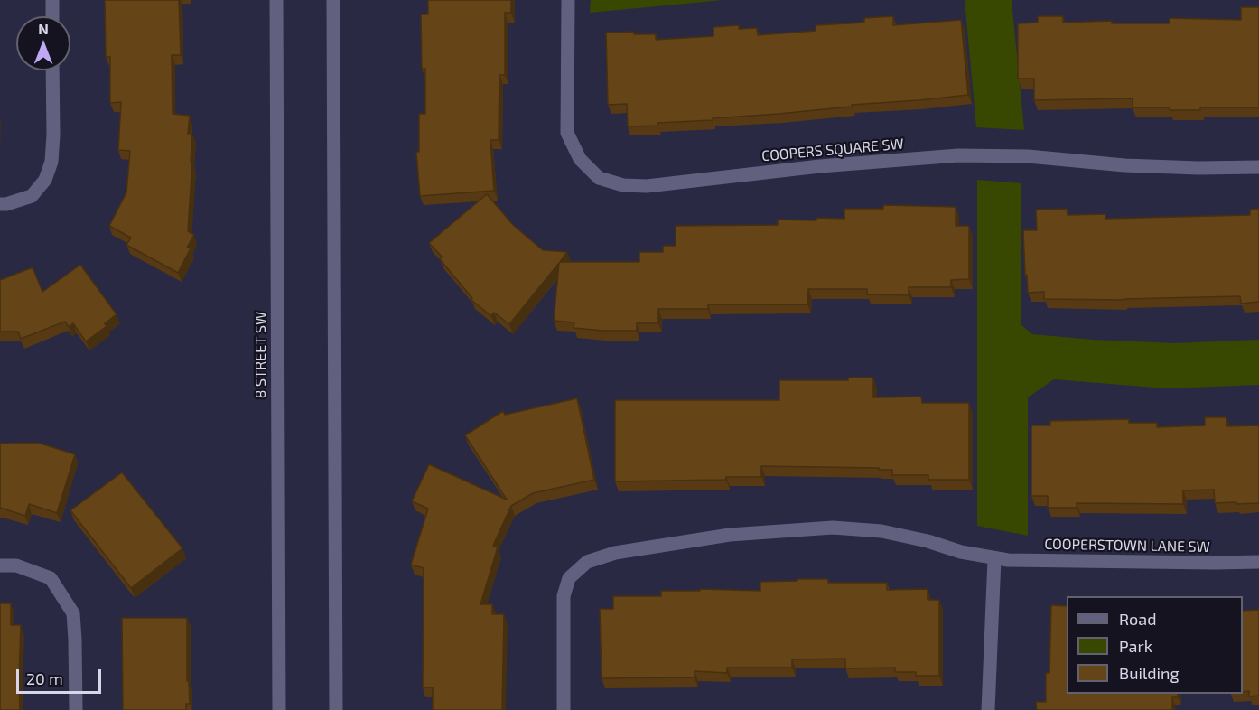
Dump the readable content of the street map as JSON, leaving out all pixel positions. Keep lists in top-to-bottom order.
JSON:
{
  "streets": {
    "street": ["COOPERS SQUARE SW", "8 STREET SW", "COOPERSTOWN LANE SW"]
  },
  "legend": ["Road", "Park", "Building"],
  "scale_bar": "20 m",
  "north": "top"
}
